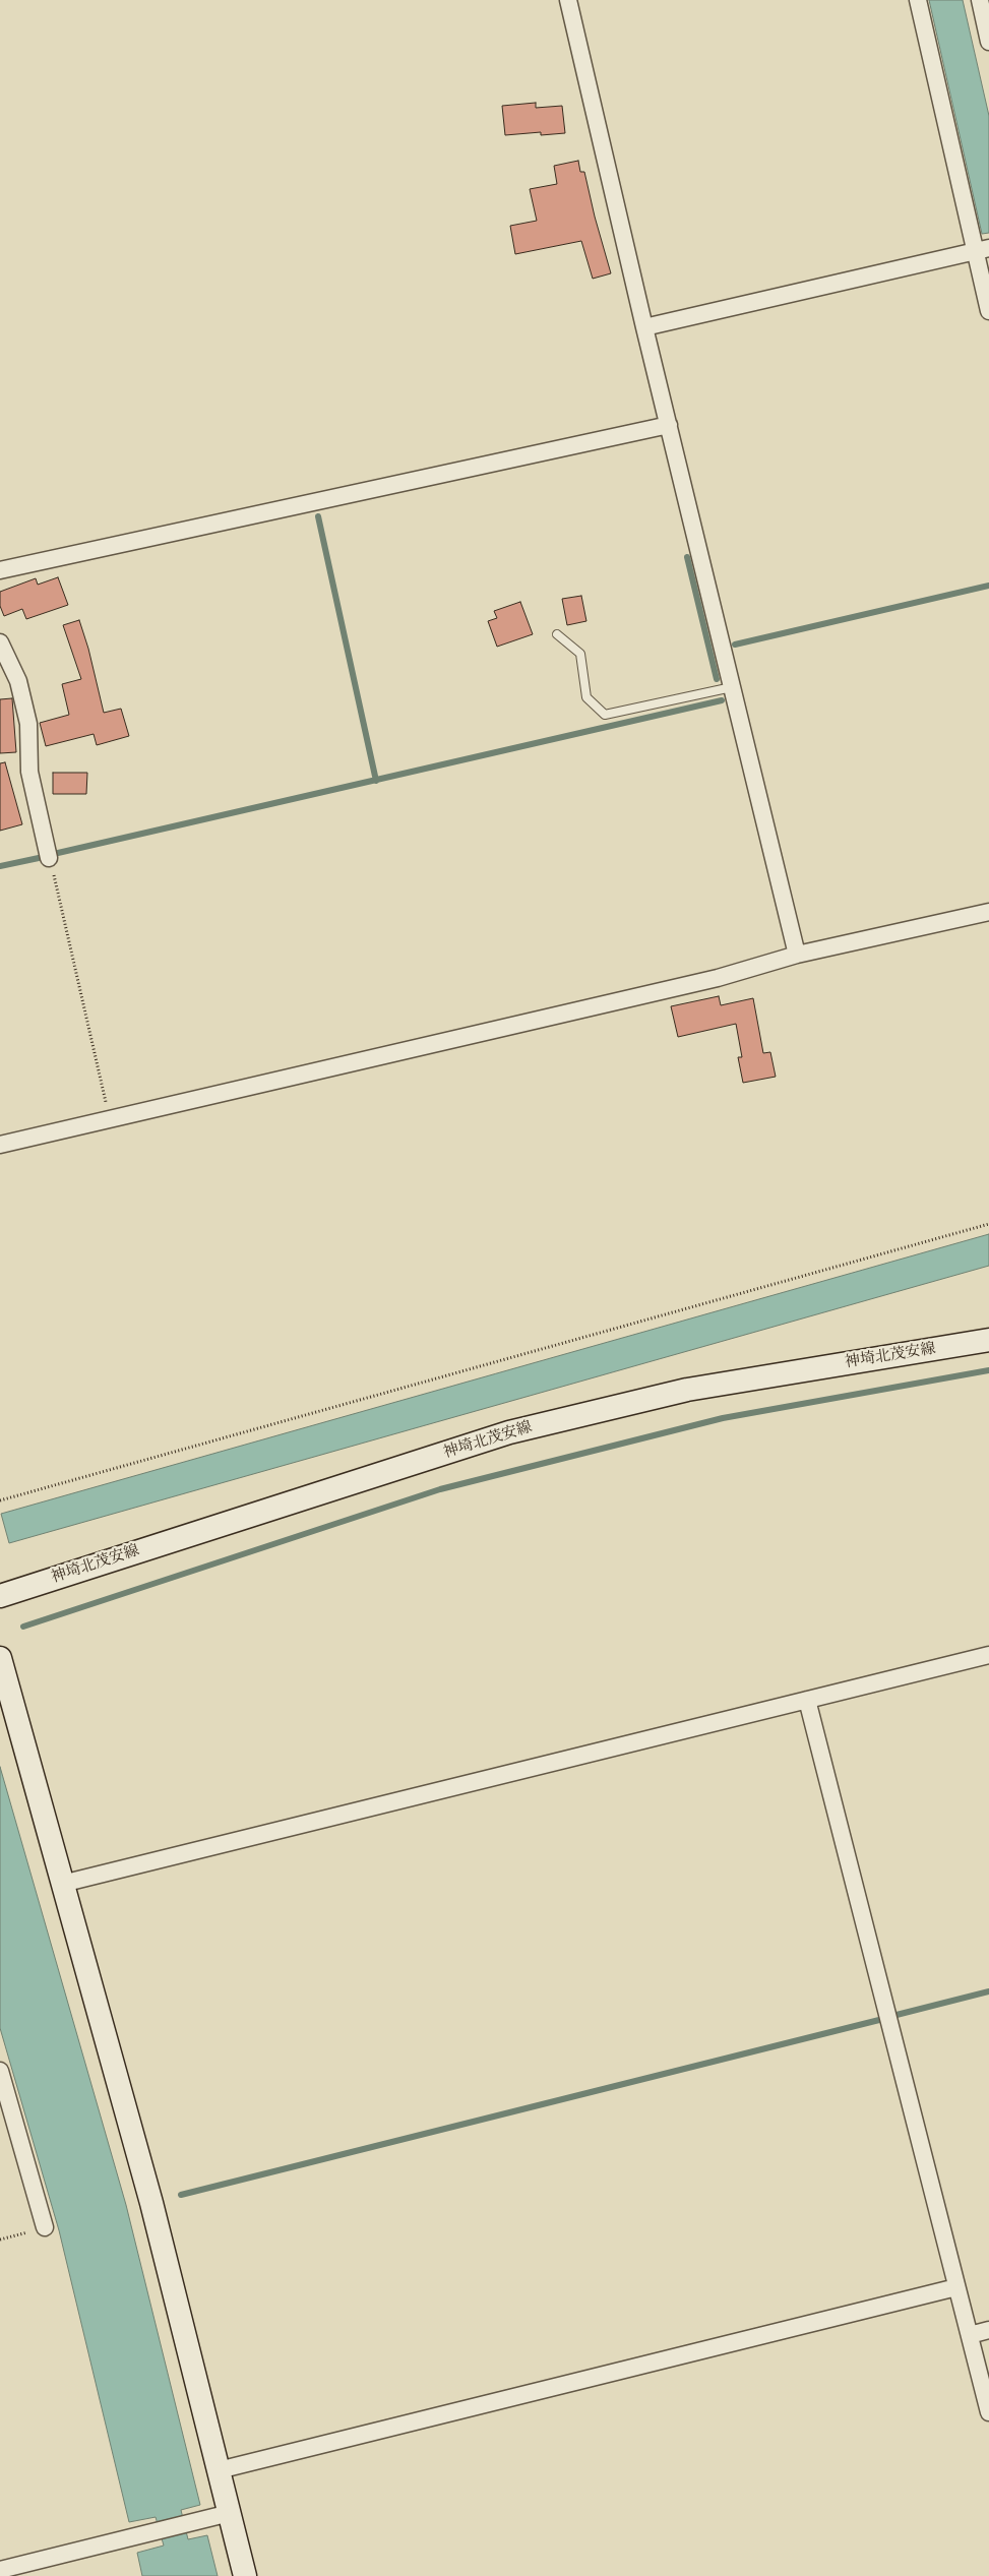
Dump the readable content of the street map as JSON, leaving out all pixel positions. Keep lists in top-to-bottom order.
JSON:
{
  "streets": {
    "main road": ["神埼北茂安線"]
  }
}
